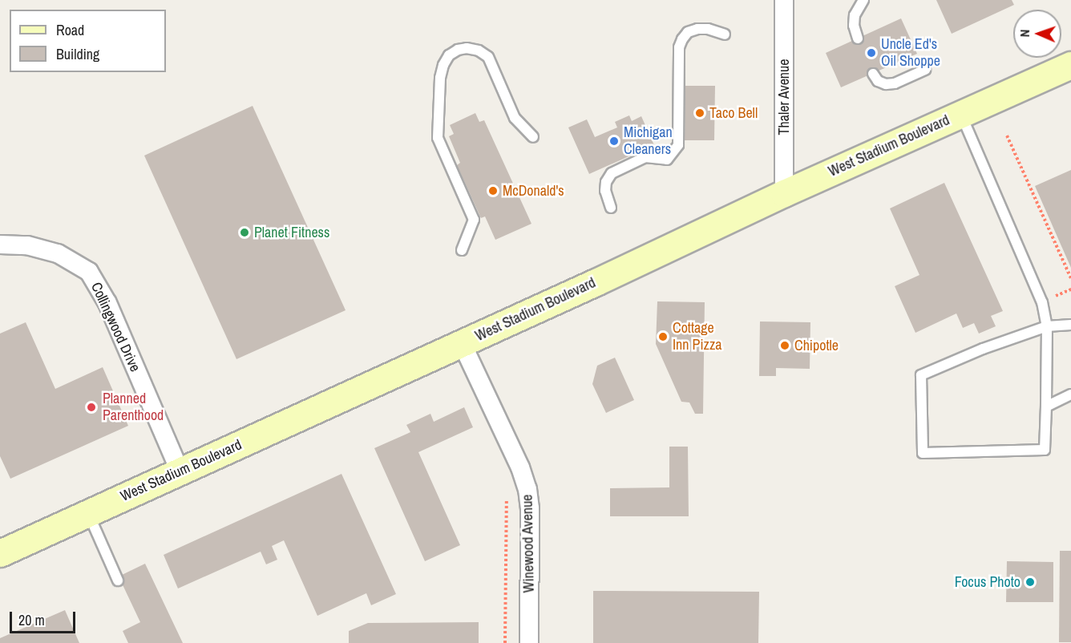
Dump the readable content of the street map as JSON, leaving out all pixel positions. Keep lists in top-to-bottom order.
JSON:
{
  "streets": {
    "main road": ["West Stadium Boulevard"],
    "street": ["Thaler Avenue", "Collingwood Drive", "Winewood Avenue"]
  },
  "crossings": [
    ["Thaler Avenue", "West Stadium Boulevard"],
    ["West Stadium Boulevard", "Collingwood Drive"],
    ["West Stadium Boulevard", "Winewood Avenue"]
  ],
  "places": [
    "Uncle Ed's Oil Shoppe",
    "Taco Bell",
    "Michigan Cleaners",
    "McDonald's",
    "Planet Fitness",
    "Cottage Inn Pizza",
    "Chipotle",
    "Planned Parenthood",
    "Focus Photo"
  ],
  "legend": ["Road", "Building"],
  "scale_bar": "20 m",
  "north": "left"
}
